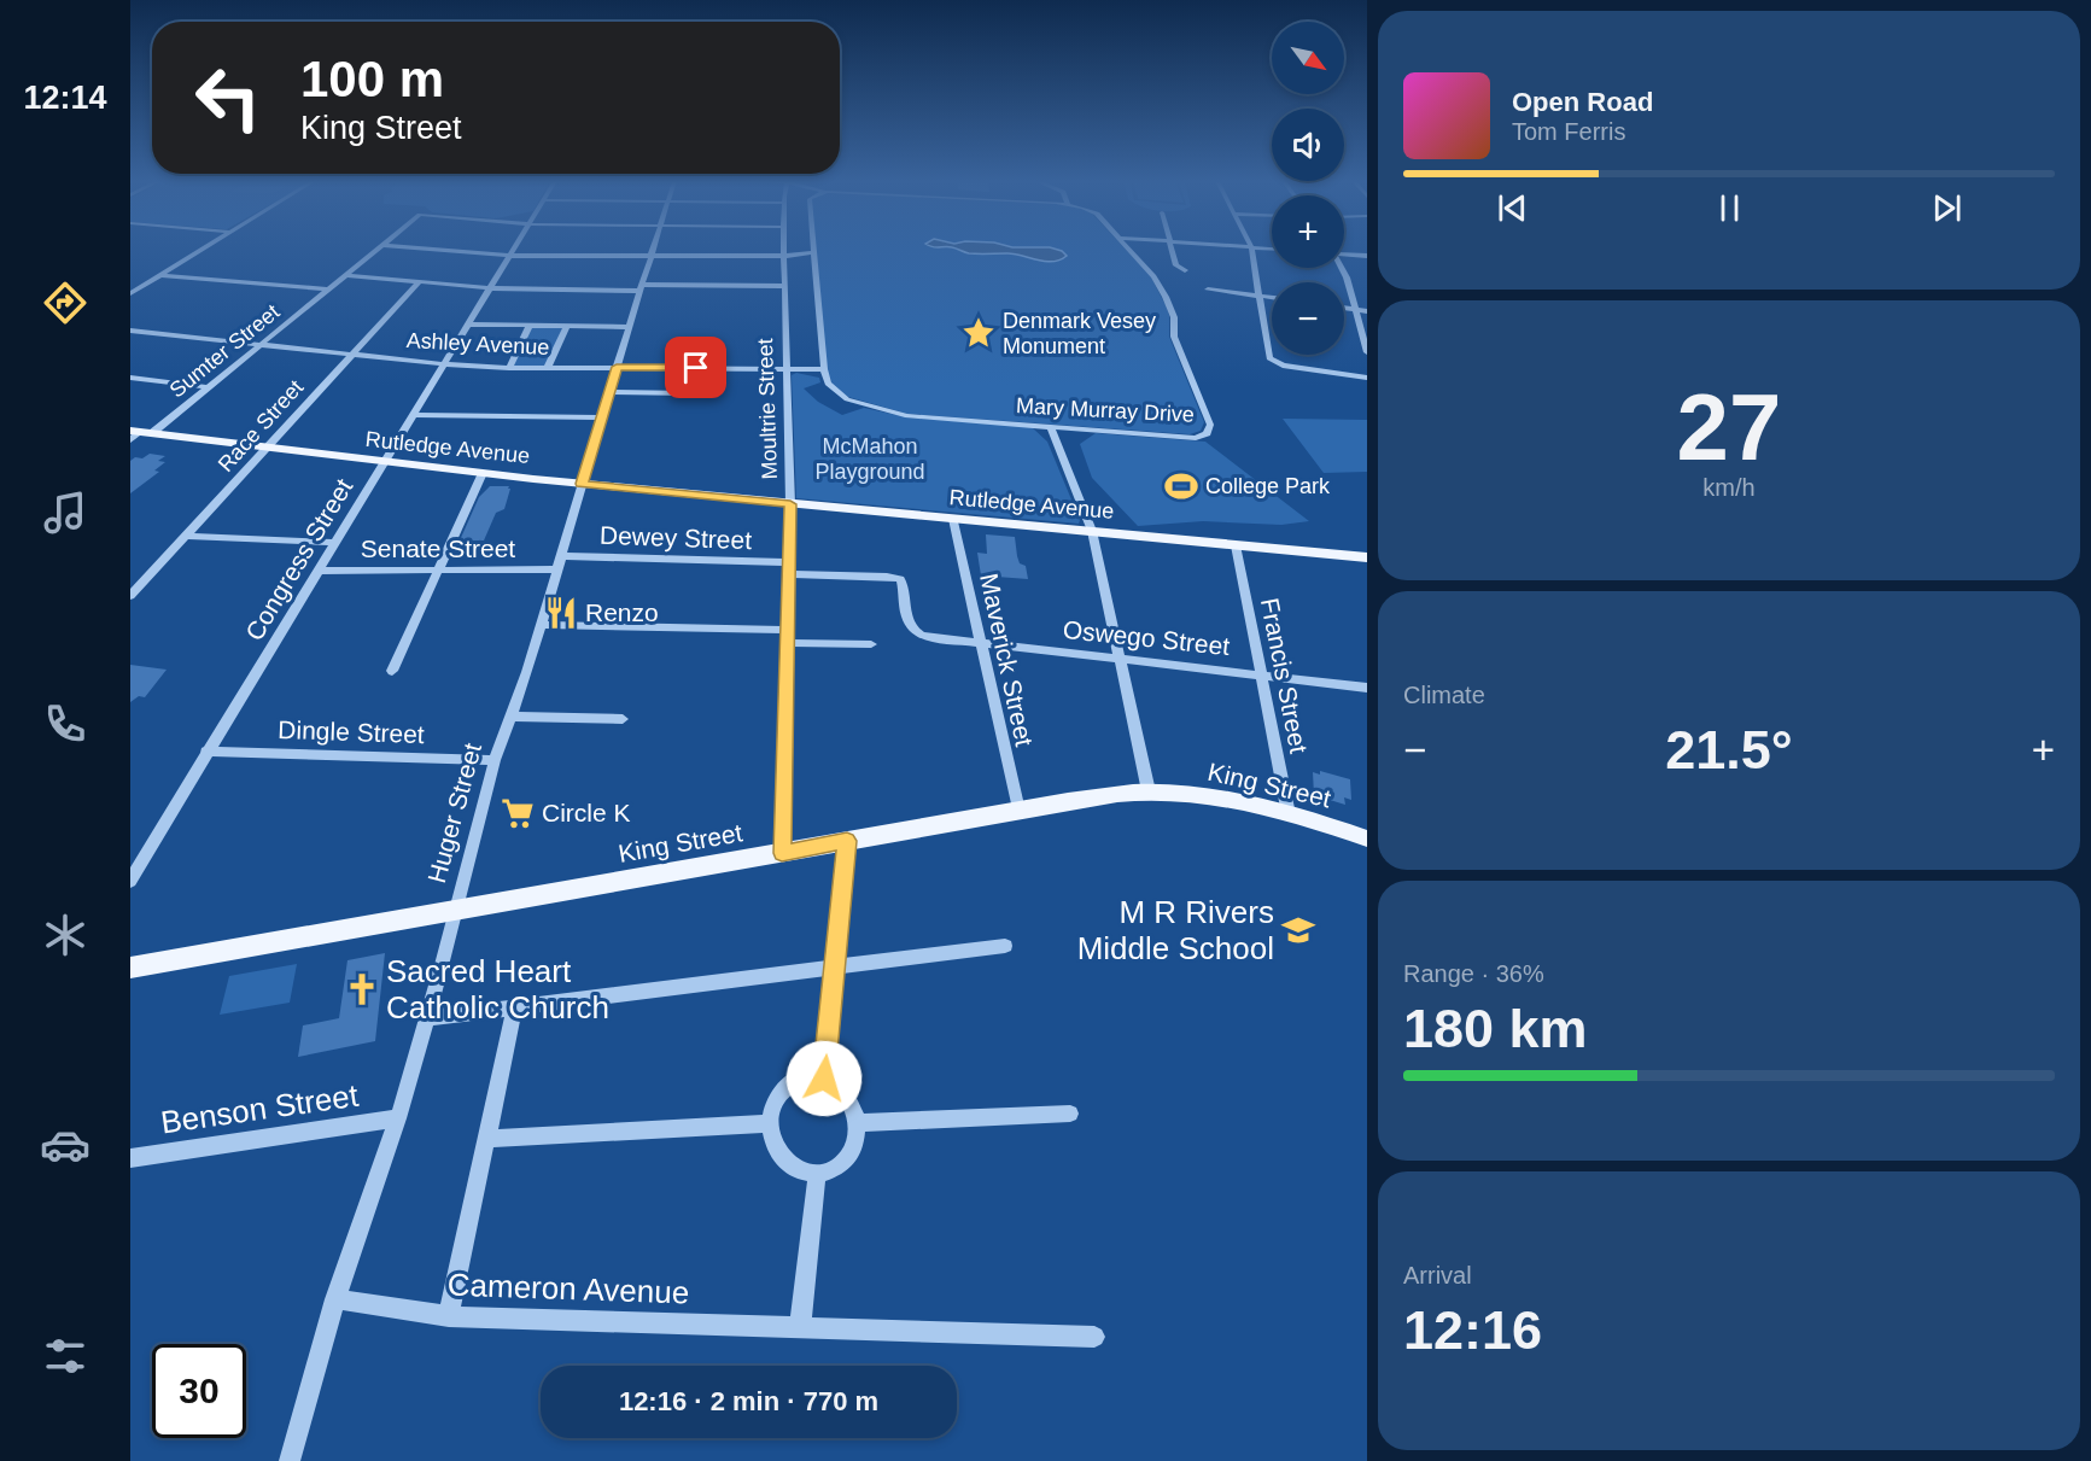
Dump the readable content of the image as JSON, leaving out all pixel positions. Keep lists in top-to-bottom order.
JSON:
{
  "streets": {
    "main road": ["Rutledge Avenue", "King Street"],
    "street": [
      "Ashley Avenue",
      "Sumter Street",
      "Moultrie Street",
      "Mary Murray Drive",
      "Race Street",
      "Dewey Street",
      "Senate Street",
      "Congress Street",
      "Oswego Street",
      "Maverick Street",
      "Francis Street",
      "Dingle Street",
      "Huger Street",
      "Benson Street",
      "Cameron Avenue"
    ]
  },
  "crossings": [
    ["Ashley Avenue", "Sumter Street"],
    ["Ashley Avenue", "Moultrie Street"],
    ["Ashley Avenue", "Mary Murray Drive"],
    ["Ashley Avenue", "Race Street"],
    ["Ashley Avenue", "Congress Street"],
    ["Ashley Avenue", "Huger Street"],
    ["Sumter Street", "Rutledge Avenue"],
    ["Moultrie Street", "Rutledge Avenue"],
    ["Moultrie Street", "Dewey Street"],
    ["Moultrie Street", "King Street"],
    ["Race Street", "Rutledge Avenue"],
    ["Rutledge Avenue", "Congress Street"],
    ["Rutledge Avenue", "Maverick Street"],
    ["Rutledge Avenue", "Francis Street"],
    ["Rutledge Avenue", "Huger Street"],
    ["Dewey Street", "Oswego Street"],
    ["Dewey Street", "Huger Street"],
    ["Senate Street", "Congress Street"],
    ["Senate Street", "Huger Street"],
    ["Congress Street", "Dingle Street"],
    ["Oswego Street", "Maverick Street"],
    ["Oswego Street", "Francis Street"],
    ["Maverick Street", "King Street"],
    ["Francis Street", "King Street"],
    ["Dingle Street", "Huger Street"],
    ["King Street", "Huger Street"],
    ["Huger Street", "Benson Street"],
    ["Huger Street", "Cameron Avenue"]
  ],
  "parks": ["McMahon Playground"],
  "places": {
    "place": ["Denmark Vesey Monument"],
    "sports": ["College Park"],
    "restaurant": ["Renzo"],
    "supermarket": ["Circle K"],
    "school or university": ["M R Rivers Middle School"],
    "church": ["Sacred Heart Catholic Church"]
  },
  "north": "bottom right",
  "page": {
    "tabs": "12:14",
    "map_buttons": ["+", "−"],
    "turn": ["100 m", "King Street"],
    "song": ["Open Road", "Tom Ferris"],
    "tile": [
      ["27", "km/h"],
      "Climate",
      ["Range · 36%", "180 km"],
      ["Arrival", "12:16"]
    ],
    "heat": ["−", "21.5°", "+"],
    "limit": "30",
    "trip": "12:16 · 2 min · 770 m"
  }
}
